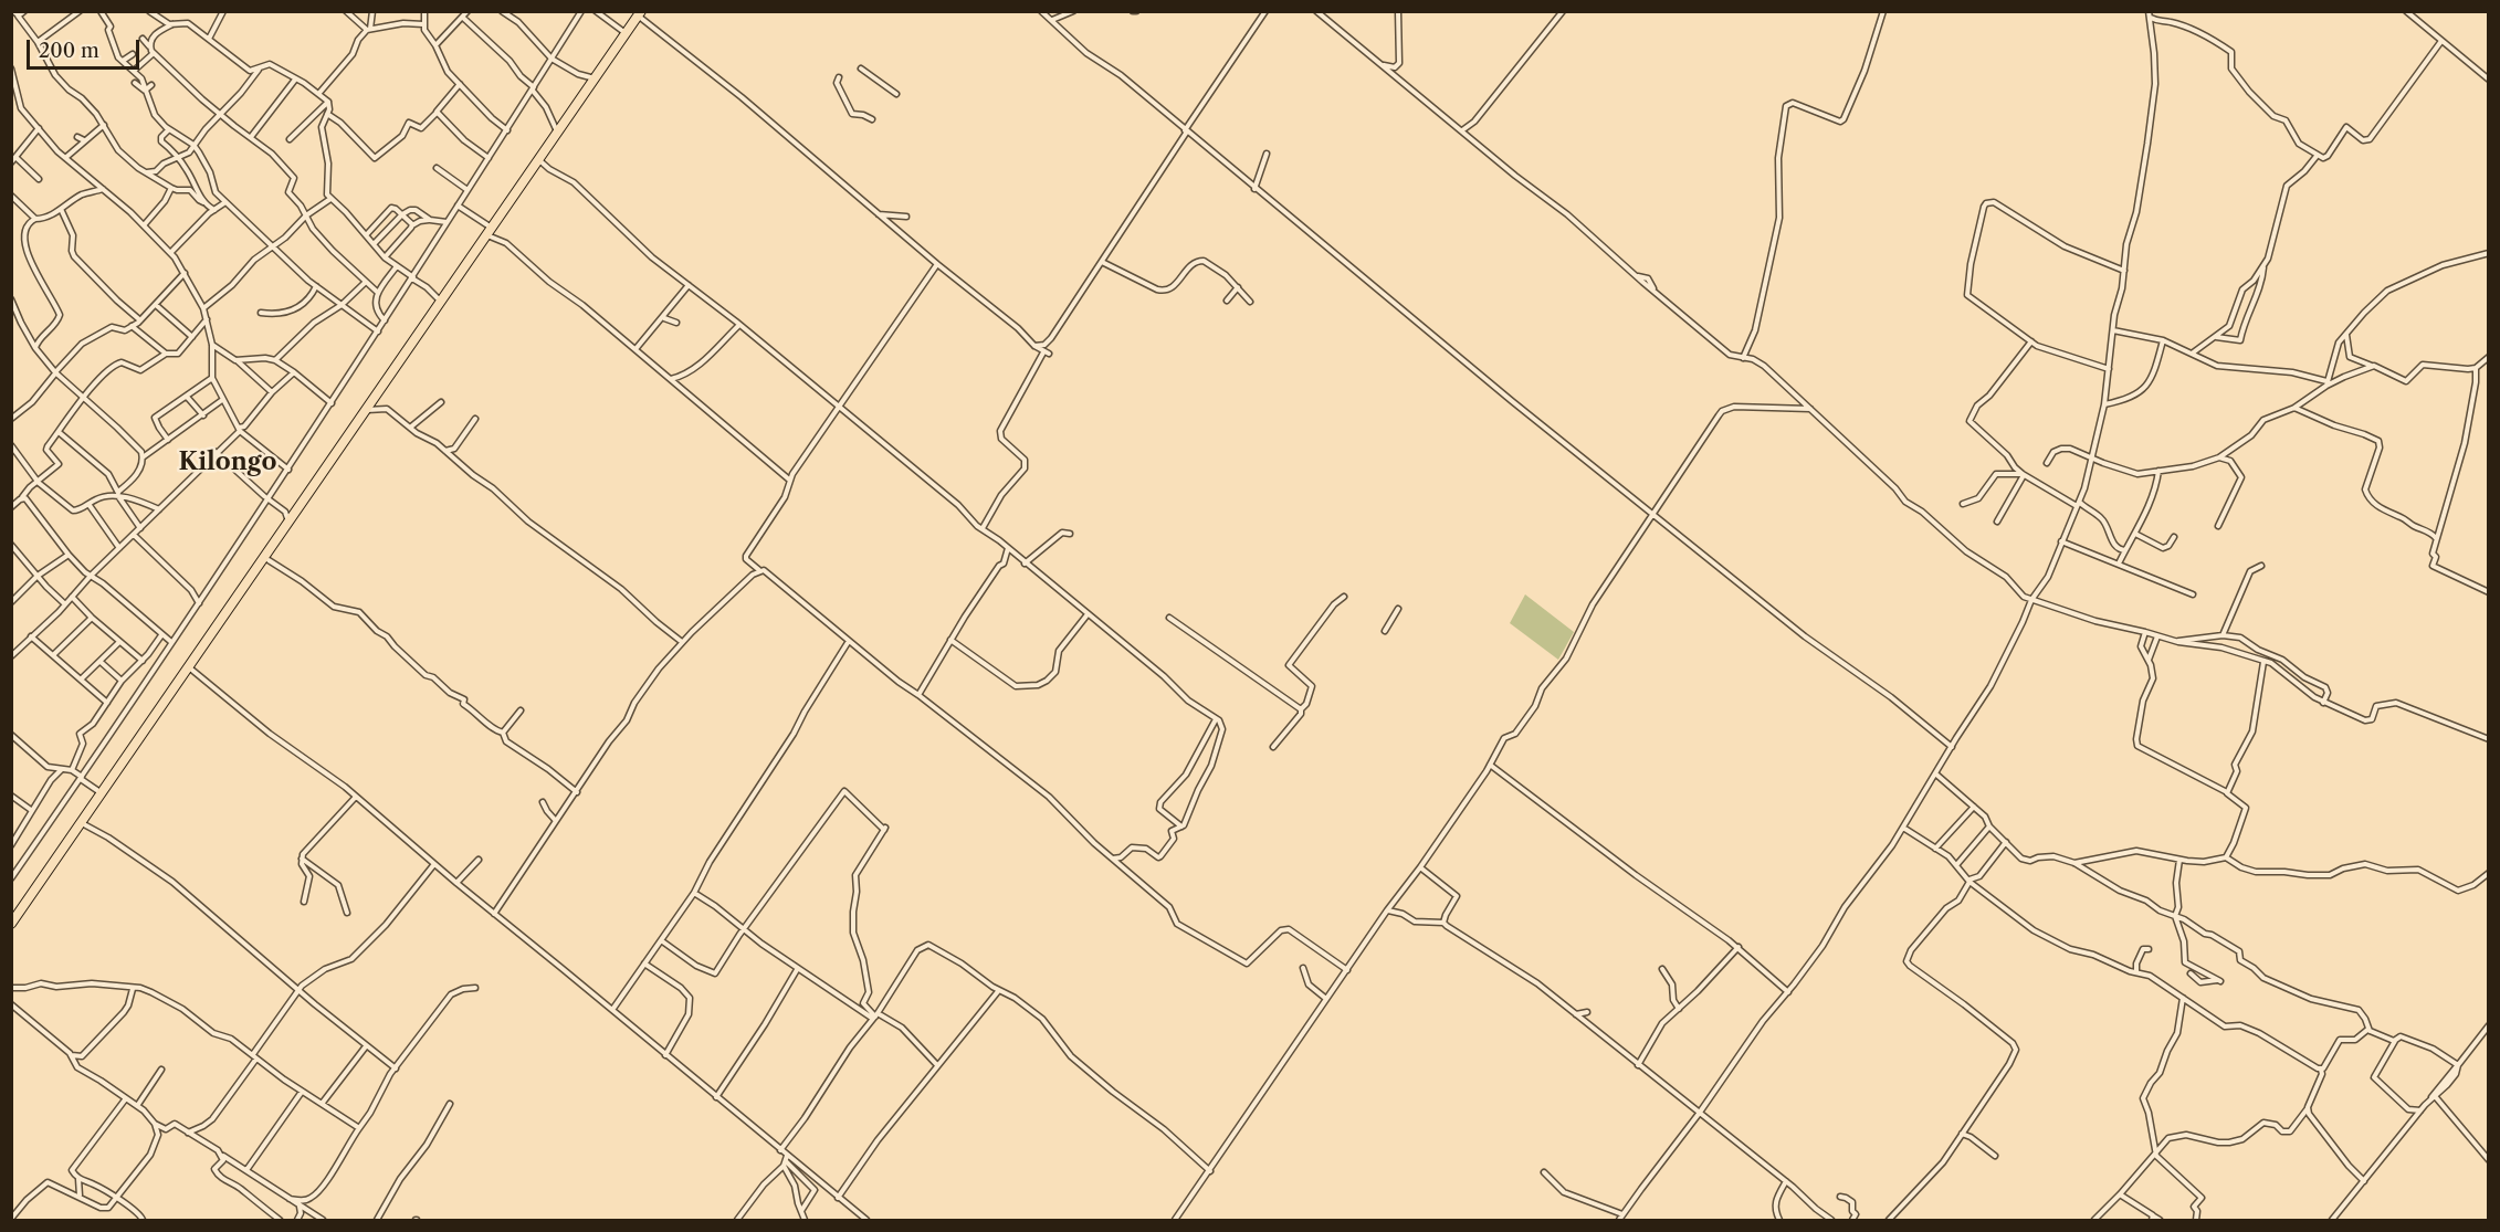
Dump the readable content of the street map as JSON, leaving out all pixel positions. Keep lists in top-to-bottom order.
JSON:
{
  "districts": ["Kilongo"],
  "scale_bar": "200 m"
}
